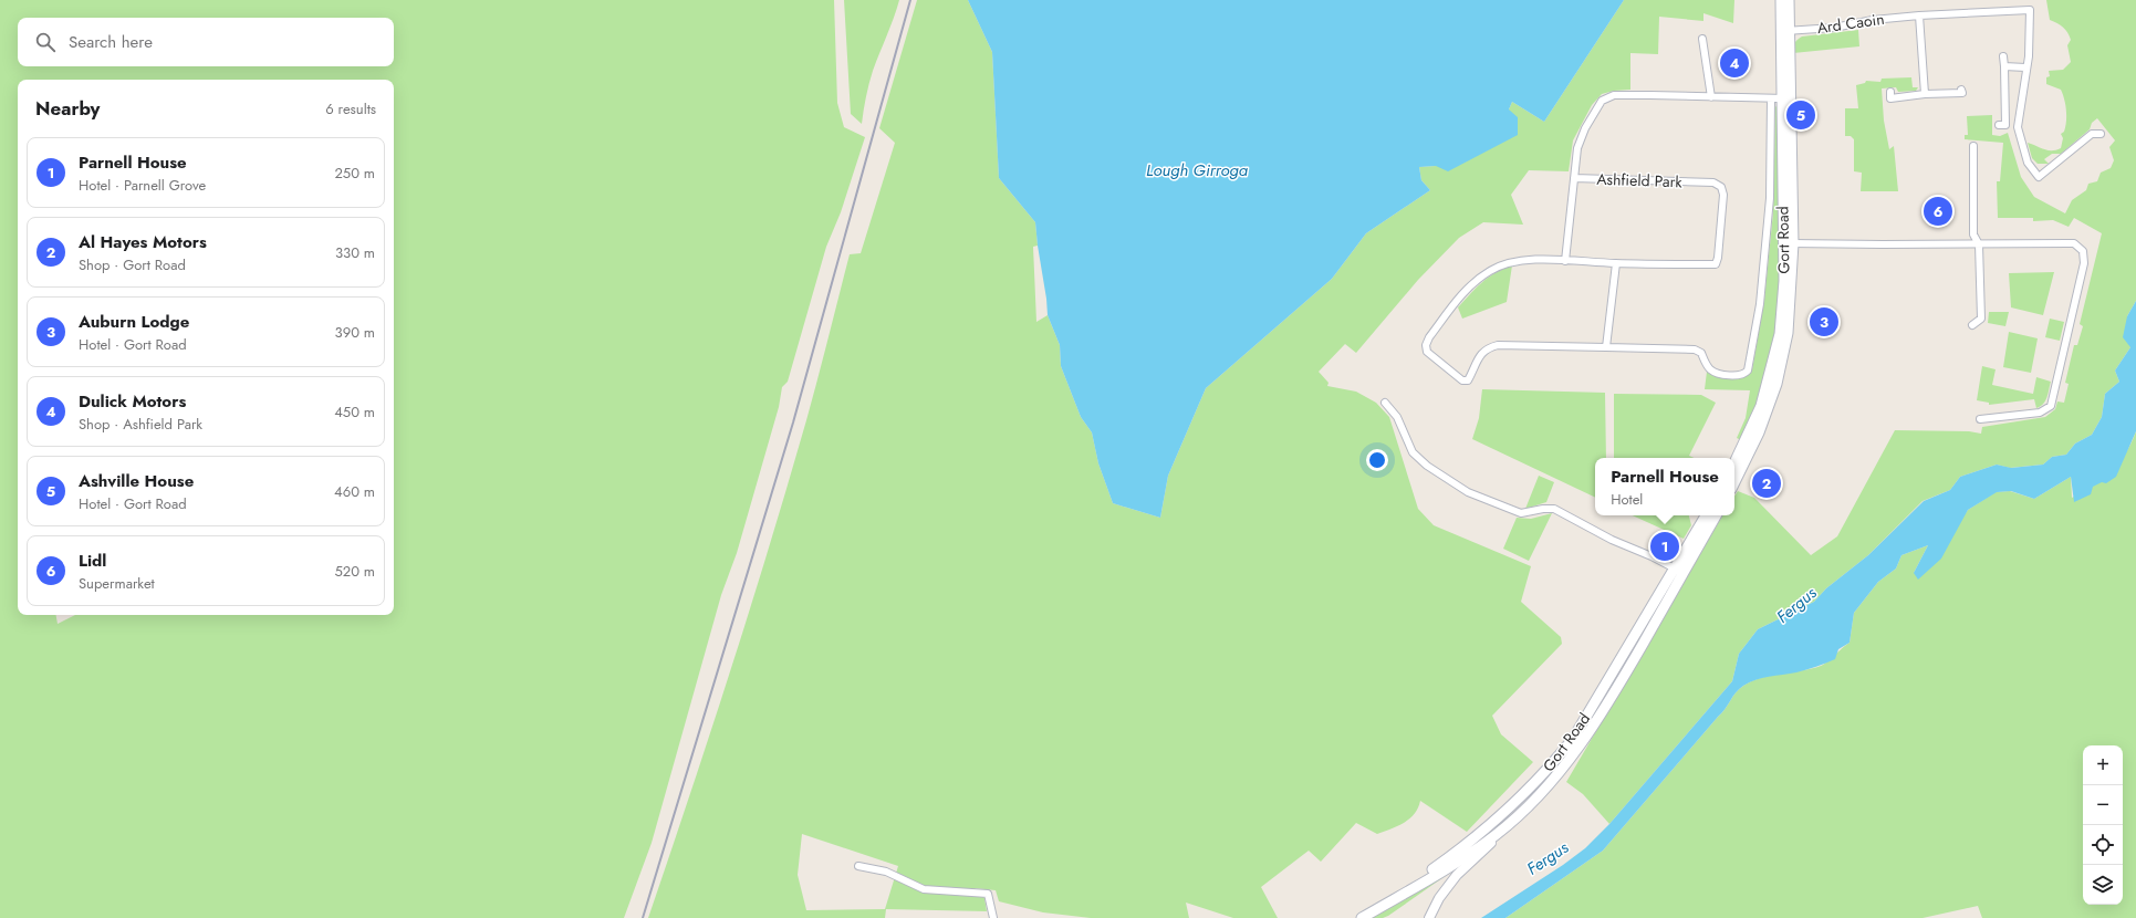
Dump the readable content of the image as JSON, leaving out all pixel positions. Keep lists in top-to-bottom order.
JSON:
{
  "streets": {
    "main road": ["Gort Road"],
    "street": ["Ard Caoin", "Ashfield Park"]
  },
  "crossings": [
    ["Ard Caoin", "Gort Road"],
    ["Ashfield Park", "Gort Road"]
  ],
  "water": ["Lough Girroga", "Fergus"],
  "page": {
    "search": "Search here",
    "pins": [
      "4",
      "5",
      "6",
      "3",
      "2",
      "1"
    ],
    "heading": ["Nearby", "6 results"],
    "list": [
      {
        "mark": "1",
        "name": "Parnell House",
        "note": "Hotel · Parnell Grove",
        "value": "250 m"
      },
      {
        "mark": "2",
        "name": "Al Hayes Motors",
        "note": "Shop · Gort Road",
        "value": "330 m"
      },
      {
        "mark": "3",
        "name": "Auburn Lodge",
        "note": "Hotel · Gort Road",
        "value": "390 m"
      },
      {
        "mark": "4",
        "name": "Dulick Motors",
        "note": "Shop · Ashfield Park",
        "value": "450 m"
      },
      {
        "mark": "5",
        "name": "Ashville House",
        "note": "Hotel · Gort Road",
        "value": "460 m"
      },
      {
        "mark": "6",
        "name": "Lidl",
        "note": "Supermarket",
        "value": "520 m"
      }
    ],
    "popup": ["Parnell House", "Hotel"],
    "map_buttons": ["+", "−"]
  }
}
